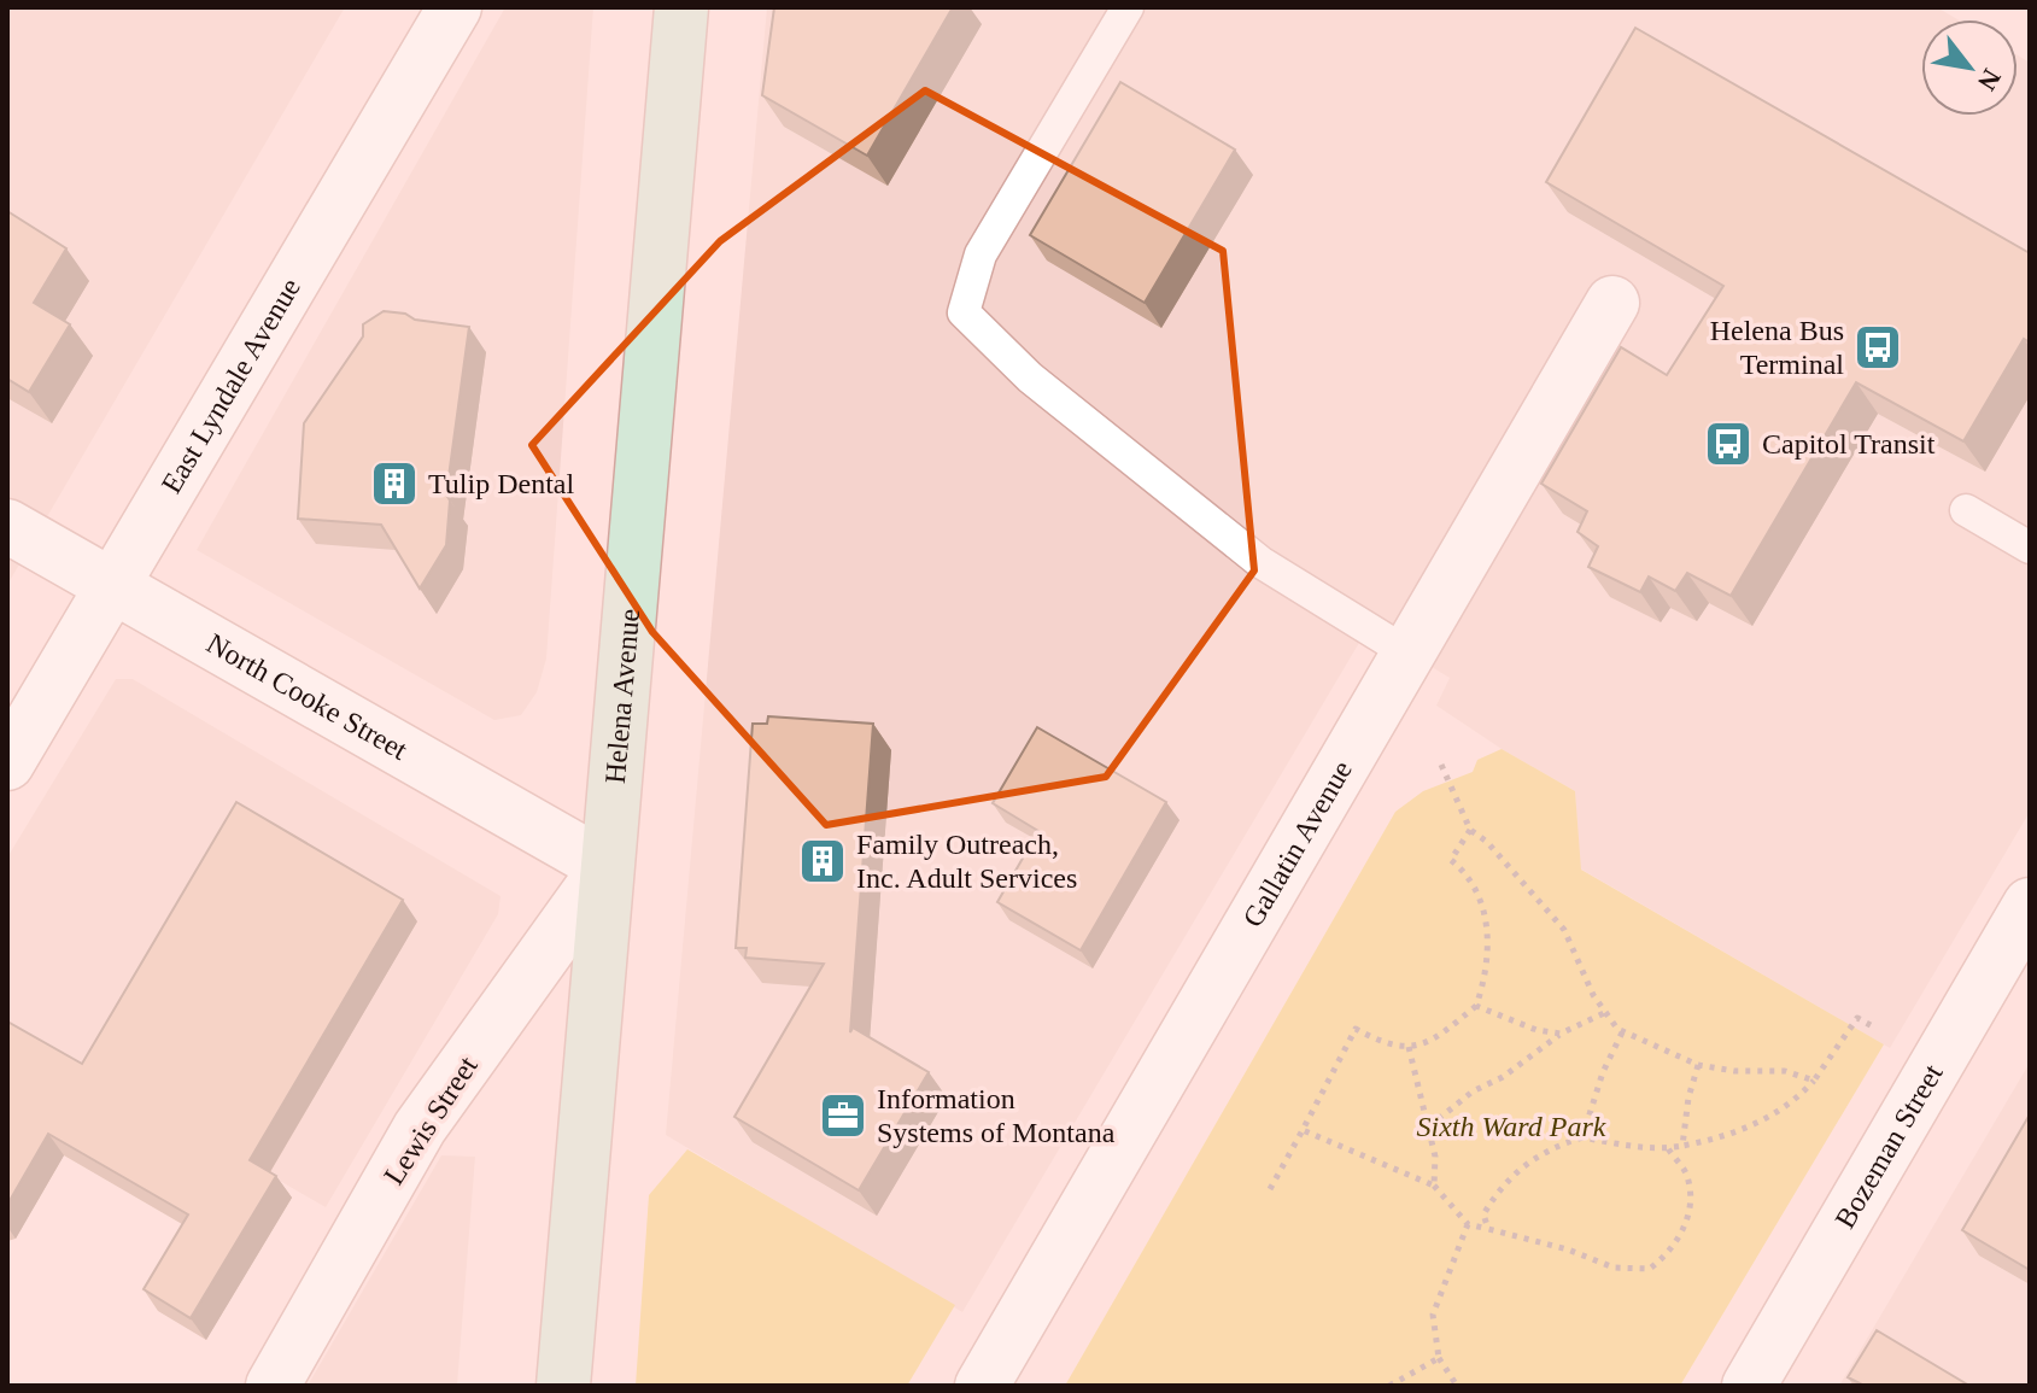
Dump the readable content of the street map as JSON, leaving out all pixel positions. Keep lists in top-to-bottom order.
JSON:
{
  "streets": {
    "street": [
      "East Lyndale Avenue",
      "Helena Avenue",
      "North Cooke Street",
      "Gallatin Avenue",
      "Lewis Street",
      "Bozeman Street"
    ]
  },
  "crossings": [
    ["East Lyndale Avenue", "North Cooke Street"],
    ["Helena Avenue", "North Cooke Street"],
    ["Helena Avenue", "Lewis Street"],
    ["North Cooke Street", "Lewis Street"]
  ],
  "parks": ["Sixth Ward Park"],
  "places": {
    "bus stop": ["Helena Bus Terminal", "Capitol Transit"],
    "building": ["Tulip Dental", "Family Outreach, Inc. Adult Services"],
    "office": ["Information Systems of Montana"]
  },
  "north": "bottom right"
}
